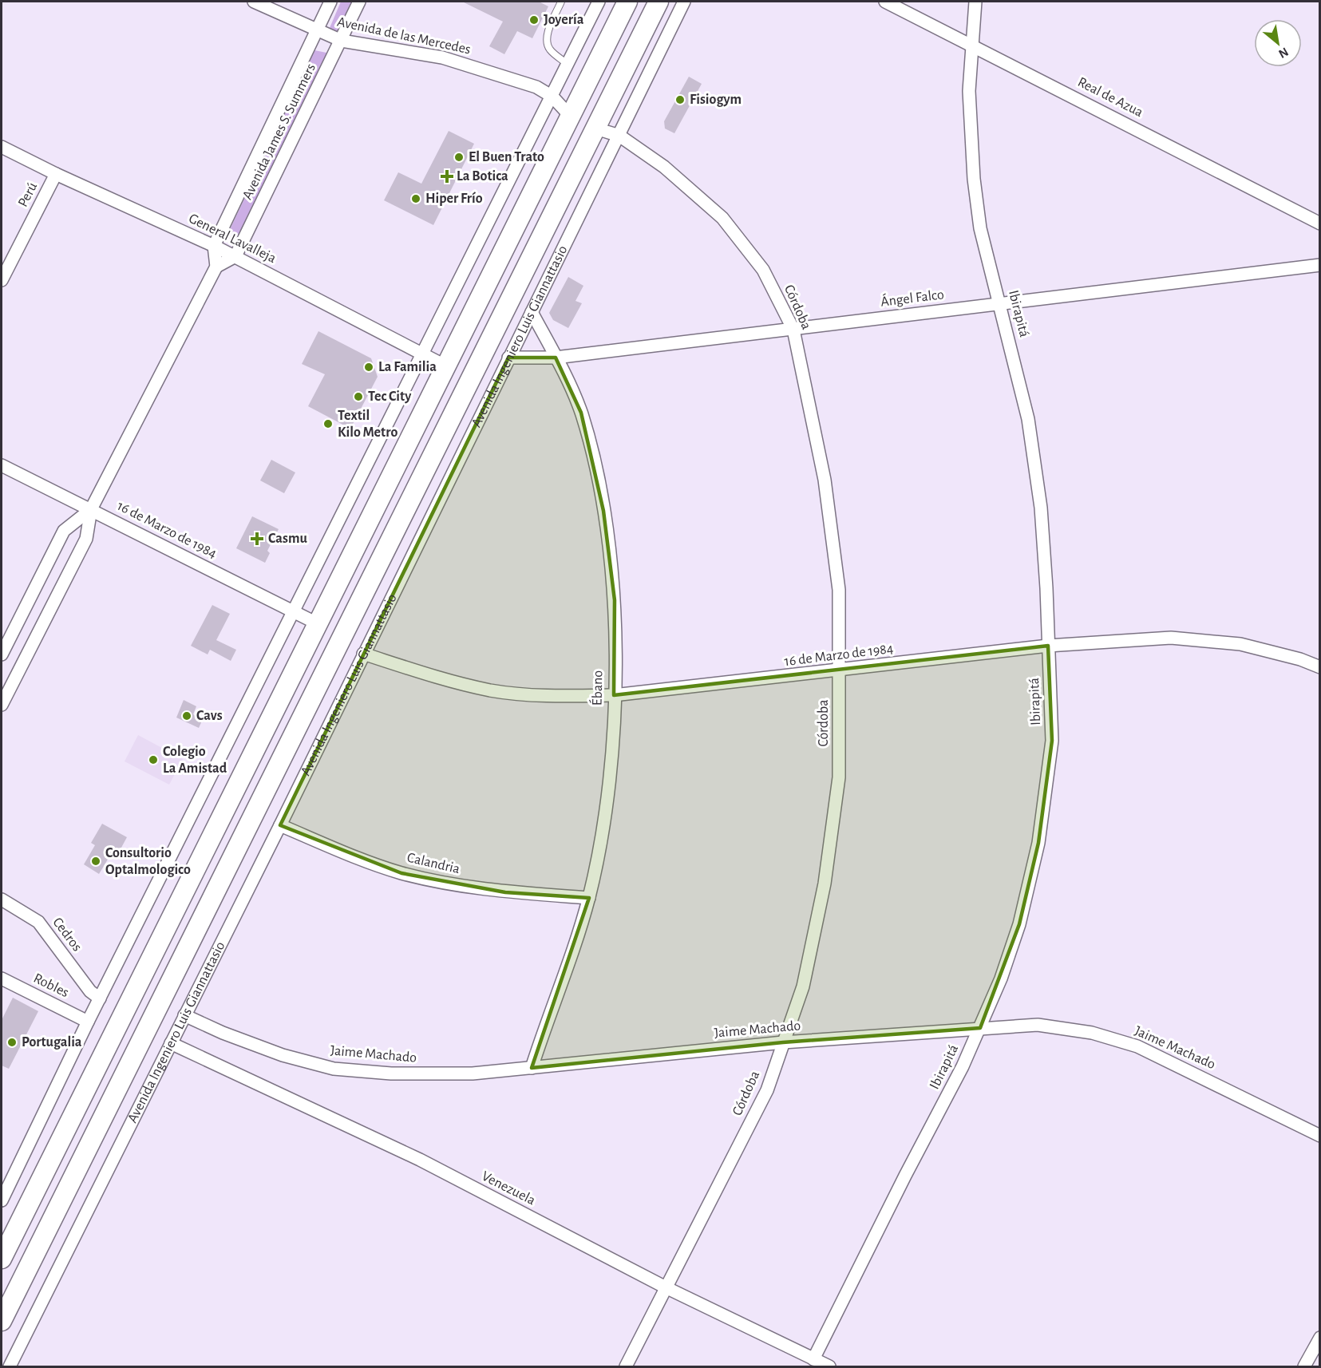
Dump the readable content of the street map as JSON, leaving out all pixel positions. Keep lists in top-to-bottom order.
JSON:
{
  "streets": {
    "main road": ["Avenida Ingeniero Luis Giannattasio"],
    "street": [
      "Avenida de las Mercedes",
      "Real de Azua",
      "Avenida James S. Summers",
      "Perú",
      "General Lavalleja",
      "Ángel Falco",
      "Córdoba",
      "Ibirapitá",
      "16 de Marzo de 1984",
      "Ébano",
      "Calandria",
      "Cedros",
      "Robles",
      "Jaime Machado",
      "Venezuela"
    ]
  },
  "crossings": [
    ["Avenida de las Mercedes", "Avenida James S. Summers"],
    ["Real de Azua", "Ibirapitá"],
    ["Avenida James S. Summers", "General Lavalleja"],
    ["Perú", "General Lavalleja"],
    ["Ángel Falco", "Córdoba"],
    ["Ángel Falco", "Ibirapitá"],
    ["Ángel Falco", "Avenida Ingeniero Luis Giannattasio"],
    ["Ángel Falco", "Ébano"],
    ["Córdoba", "Avenida Ingeniero Luis Giannattasio"],
    ["Córdoba", "16 de Marzo de 1984"],
    ["Córdoba", "Jaime Machado"],
    ["Córdoba", "Venezuela"],
    ["Ibirapitá", "16 de Marzo de 1984"],
    ["Ibirapitá", "Jaime Machado"],
    ["Ibirapitá", "Venezuela"],
    ["Avenida Ingeniero Luis Giannattasio", "16 de Marzo de 1984"],
    ["Avenida Ingeniero Luis Giannattasio", "Ébano"],
    ["Avenida Ingeniero Luis Giannattasio", "Calandria"],
    ["Avenida Ingeniero Luis Giannattasio", "Jaime Machado"],
    ["Avenida Ingeniero Luis Giannattasio", "Venezuela"],
    ["16 de Marzo de 1984", "Ébano"],
    ["Ébano", "Calandria"],
    ["Ébano", "Jaime Machado"]
  ],
  "places": {
    "other": [
      "Joyería",
      "Fisiogym",
      "El Buen Trato",
      "Hiper Frío",
      "La Familia",
      "Tec City",
      "Textil Kilo Metro",
      "Cavs",
      "Colegio La Amistad",
      "Consultorio Optalmologico",
      "Portugalia"
    ],
    "health": ["La Botica", "Casmu"]
  },
  "north": "bottom right"
}
